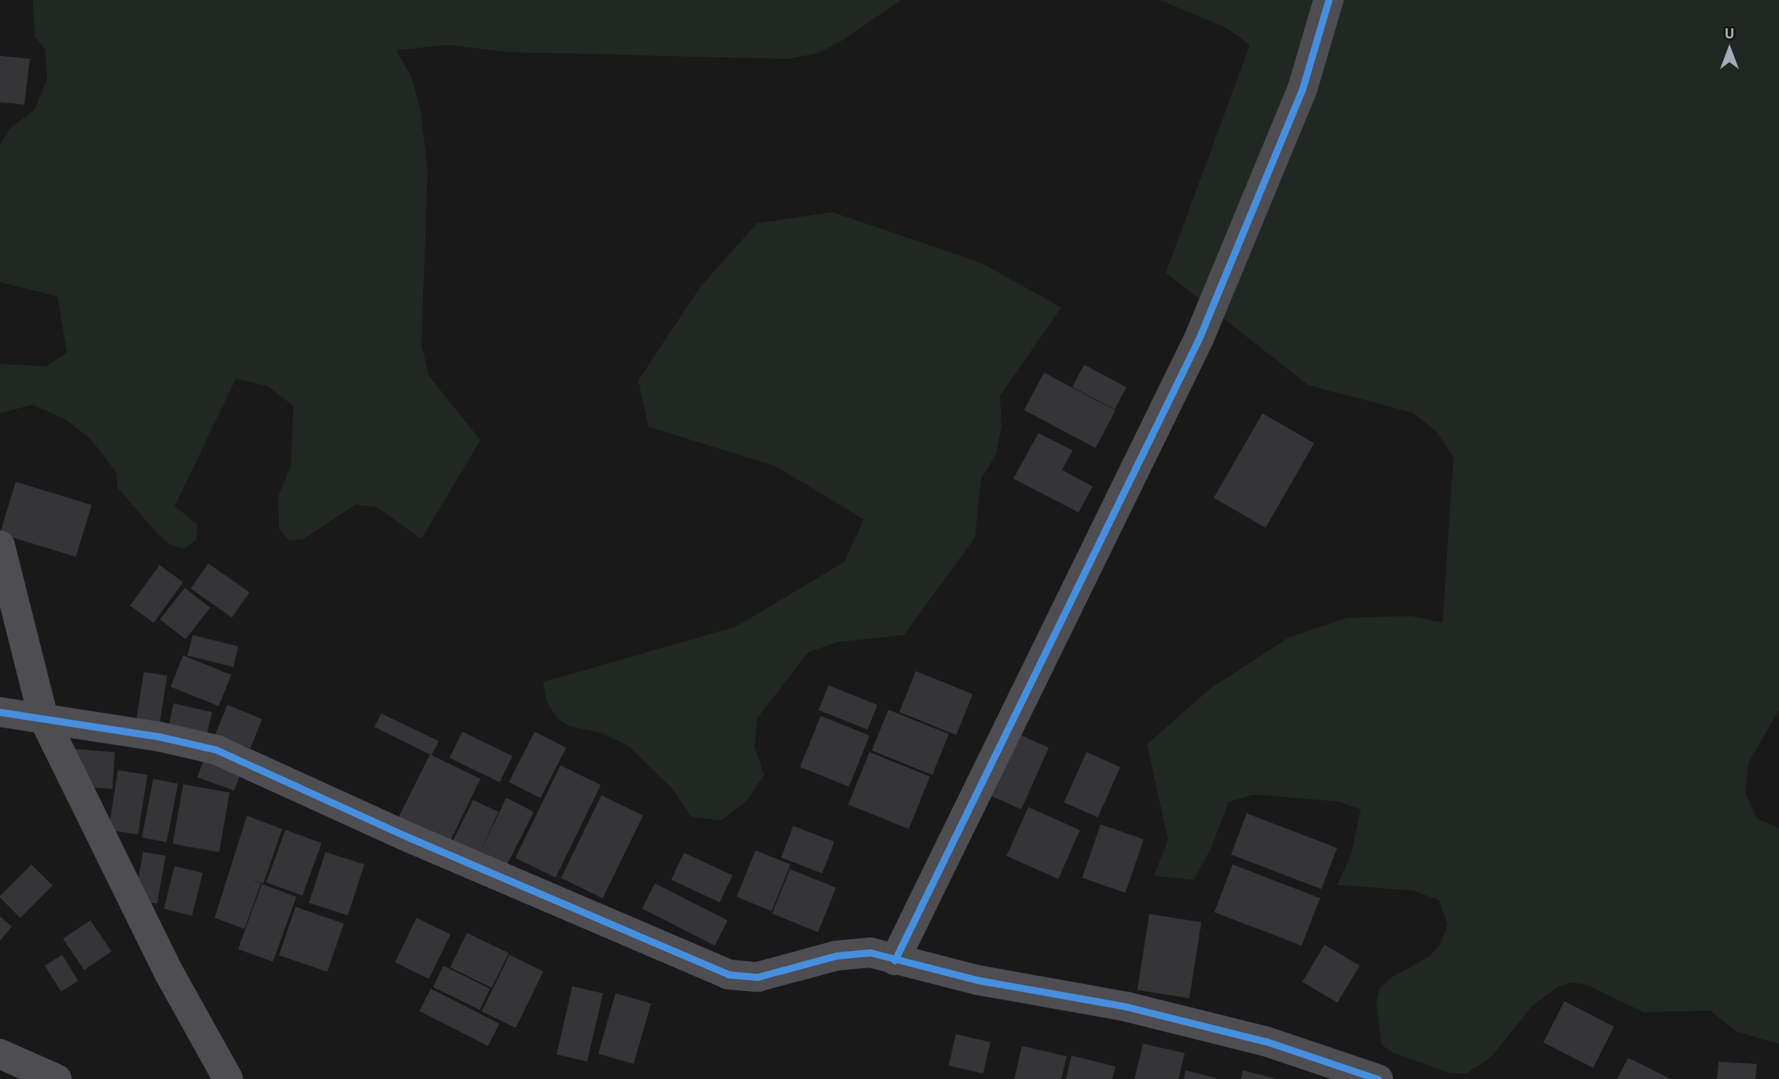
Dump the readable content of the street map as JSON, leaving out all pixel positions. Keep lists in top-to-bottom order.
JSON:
{
  "north": "top"
}
